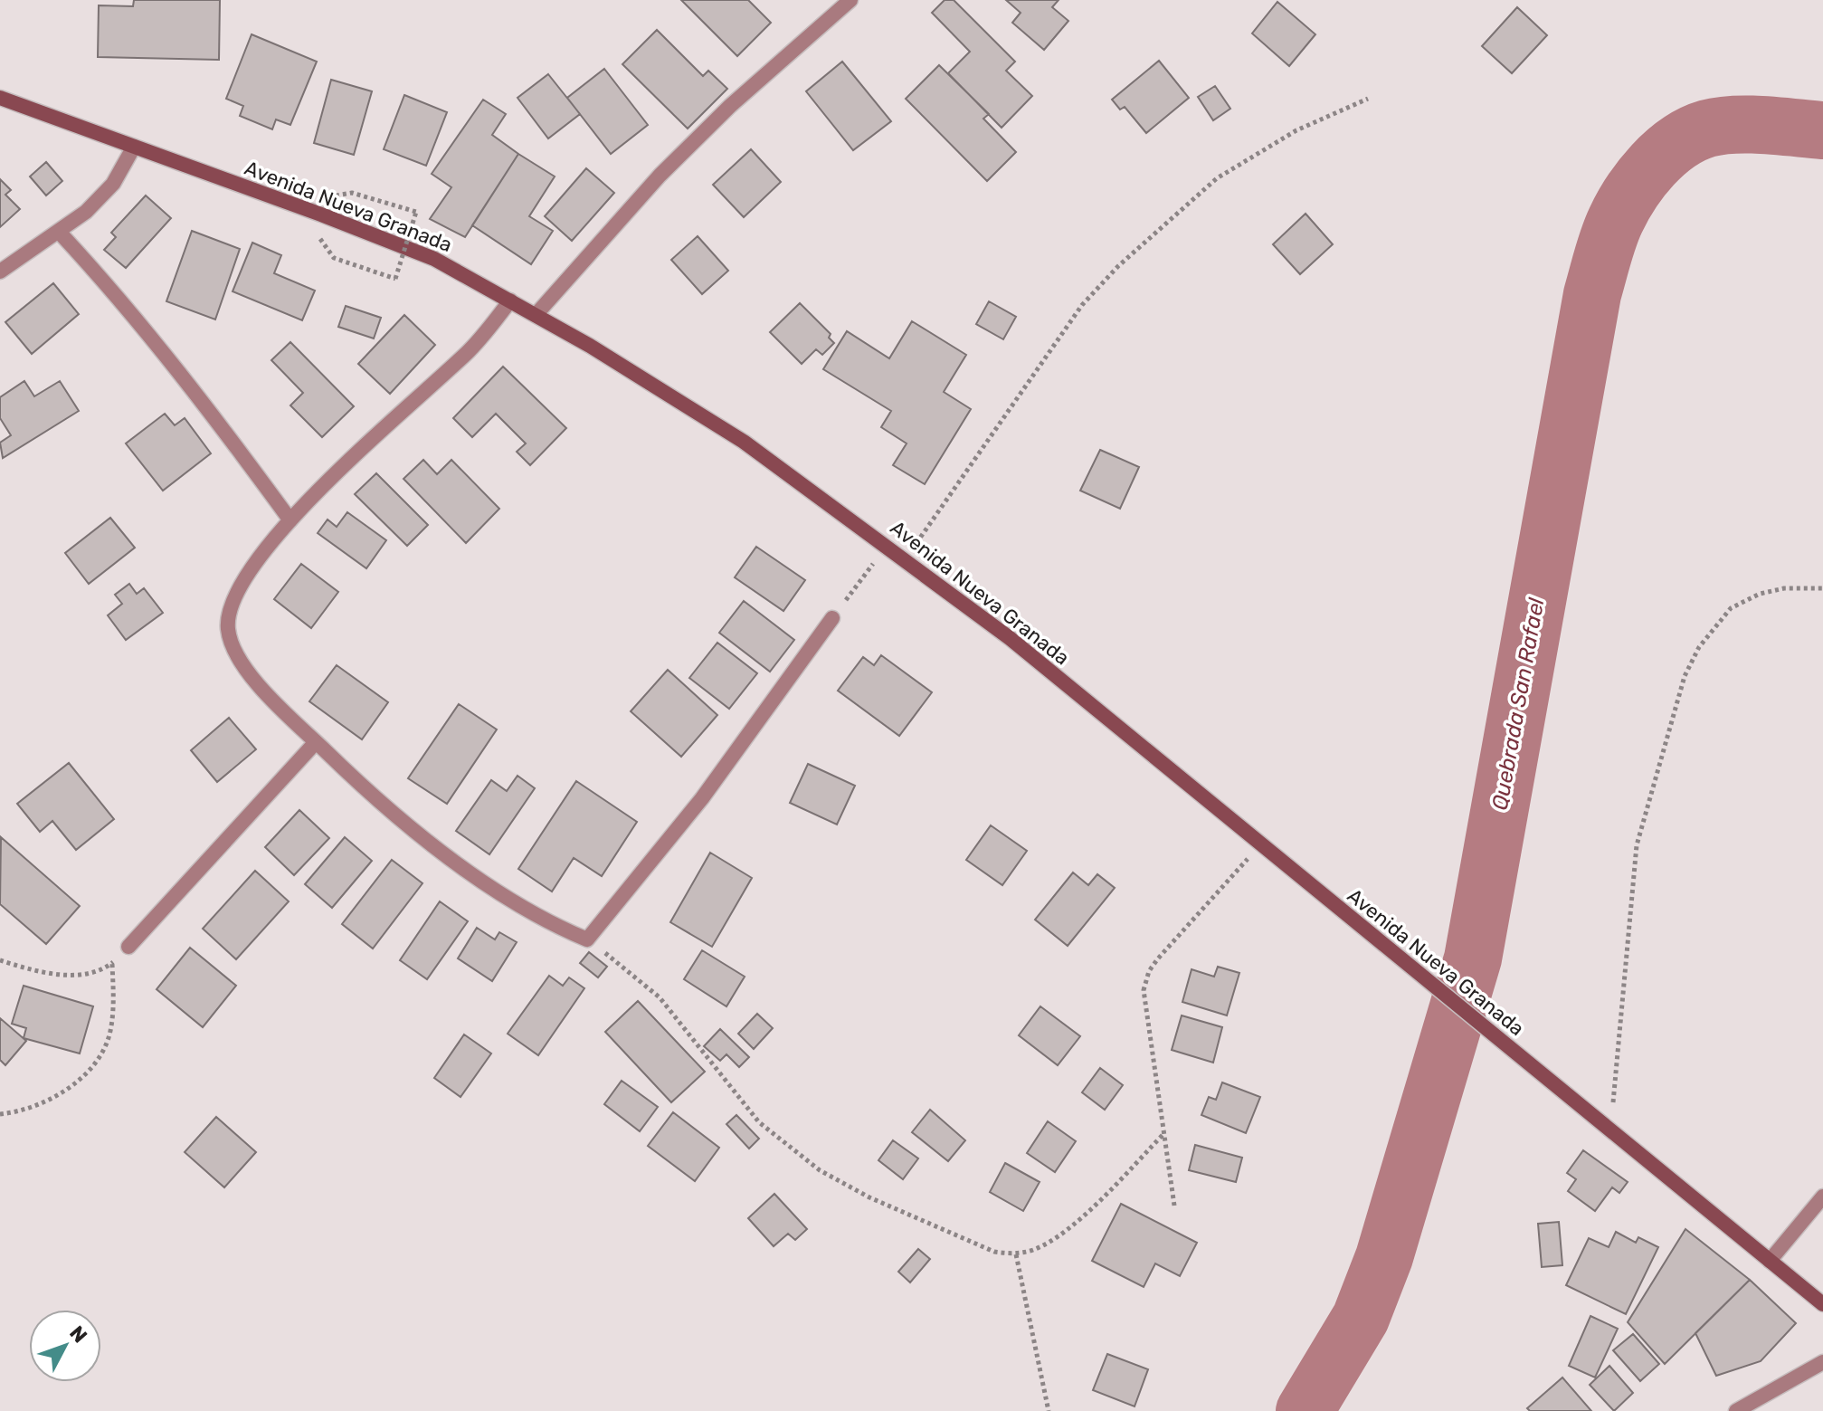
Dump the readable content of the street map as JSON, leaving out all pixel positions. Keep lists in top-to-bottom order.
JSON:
{
  "streets": {
    "street": ["Avenida Nueva Granada"]
  },
  "water": ["Quebrada San Rafael"],
  "north": "top right"
}
